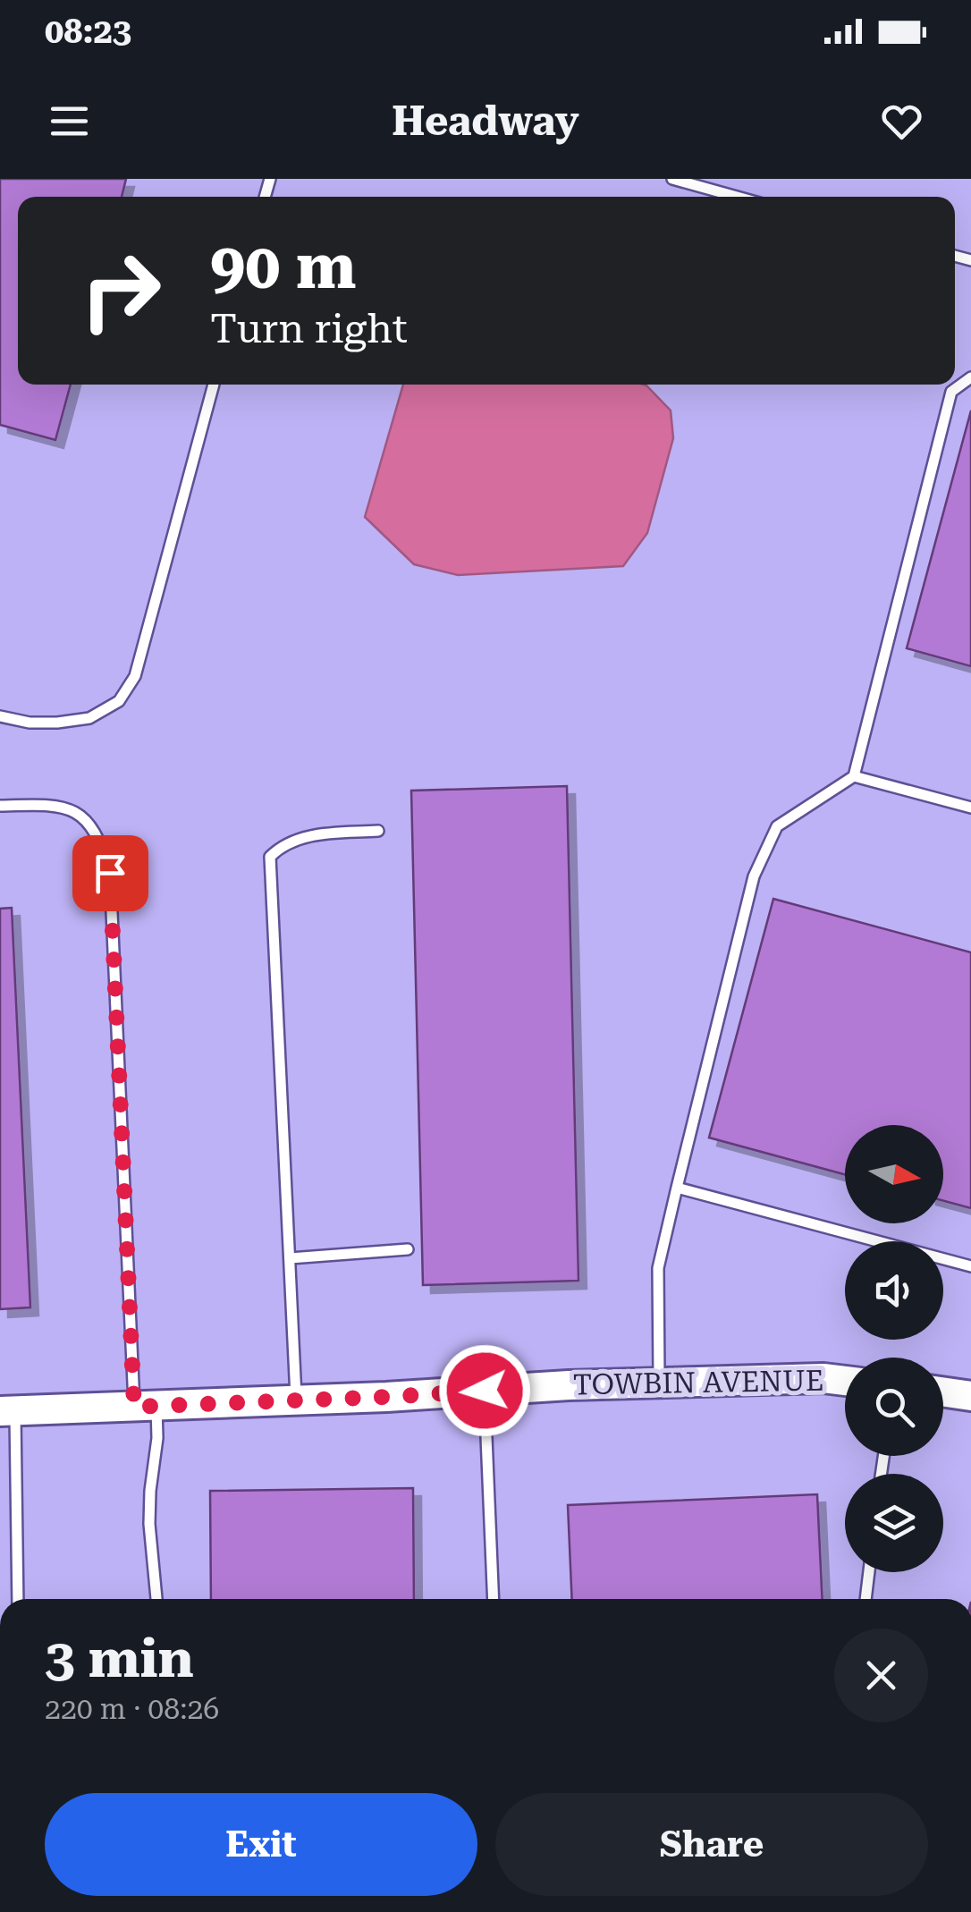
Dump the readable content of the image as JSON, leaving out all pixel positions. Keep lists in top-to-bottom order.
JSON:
{
  "streets": {
    "street": ["TOWBIN AVENUE"]
  },
  "north": "right",
  "page": {
    "status": "08:23",
    "header": "Headway",
    "turn": ["90 m", "Turn right"],
    "heading": ["3 min", "220 m · 08:26"],
    "buttons": ["Exit", "Share"]
  }
}
